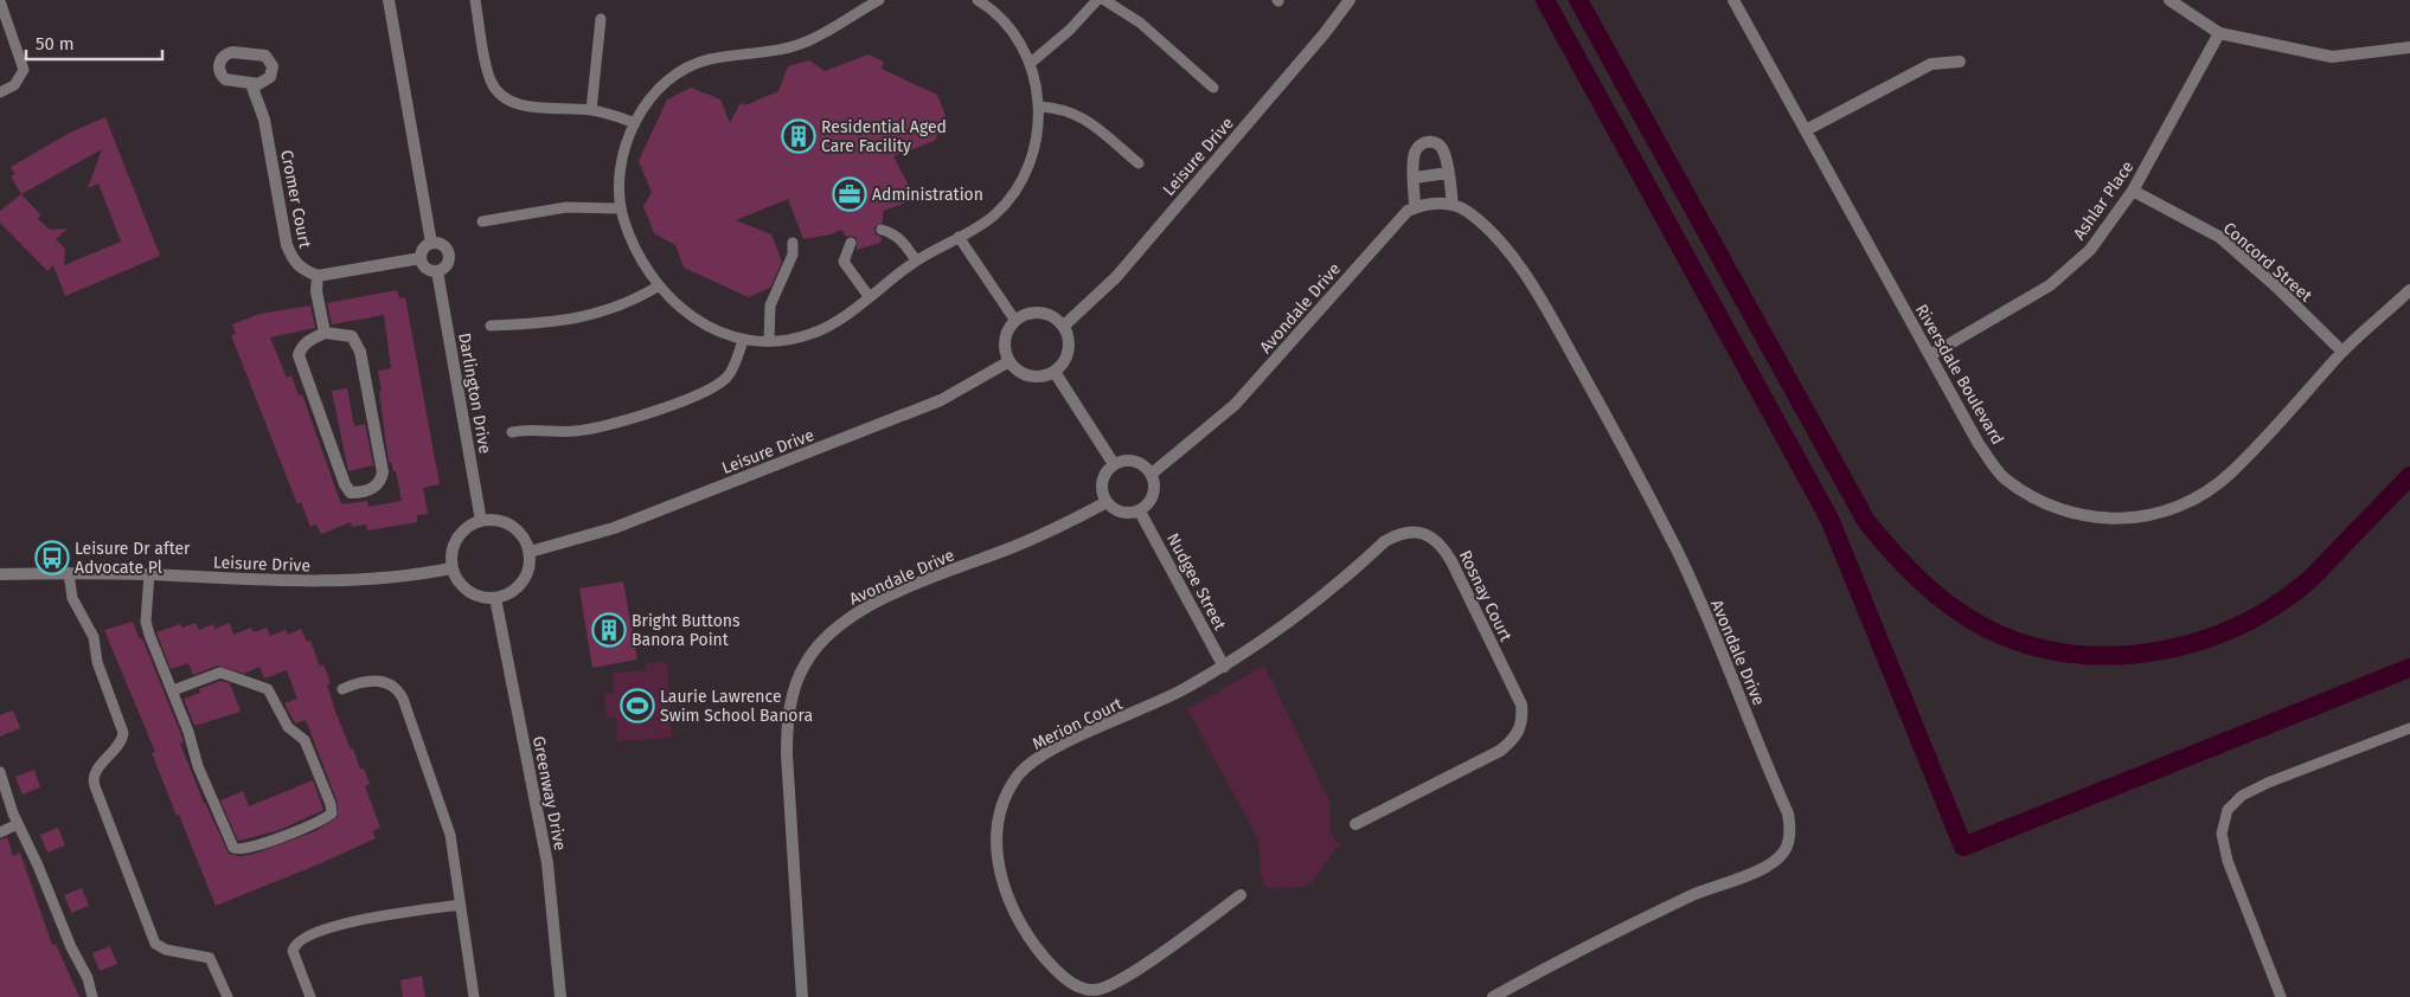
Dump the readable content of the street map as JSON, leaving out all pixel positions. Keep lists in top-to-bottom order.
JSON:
{
  "streets": {
    "street": [
      "Leisure Drive",
      "Cromer Court",
      "Ashlar Place",
      "Concord Street",
      "Avondale Drive",
      "Riversdale Boulevard",
      "Darlington Drive",
      "Nudgee Street",
      "Rosnay Court",
      "Merion Court",
      "Greenway Drive"
    ]
  },
  "crossings": [
    ["Leisure Drive", "Darlington Drive"],
    ["Leisure Drive", "Greenway Drive"],
    ["Ashlar Place", "Concord Street"],
    ["Ashlar Place", "Riversdale Boulevard"],
    ["Concord Street", "Riversdale Boulevard"],
    ["Avondale Drive", "Nudgee Street"],
    ["Darlington Drive", "Greenway Drive"],
    ["Nudgee Street", "Rosnay Court"],
    ["Nudgee Street", "Merion Court"],
    ["Rosnay Court", "Merion Court"]
  ],
  "places": {
    "building": ["Residential Aged Care Facility", "Bright Buttons Banora Point"],
    "office": ["Administration"],
    "bus stop": ["Leisure Dr after Advocate Pl"],
    "sports": ["Laurie Lawrence Swim School Banora"]
  },
  "scale_bar": "50 m"
}
